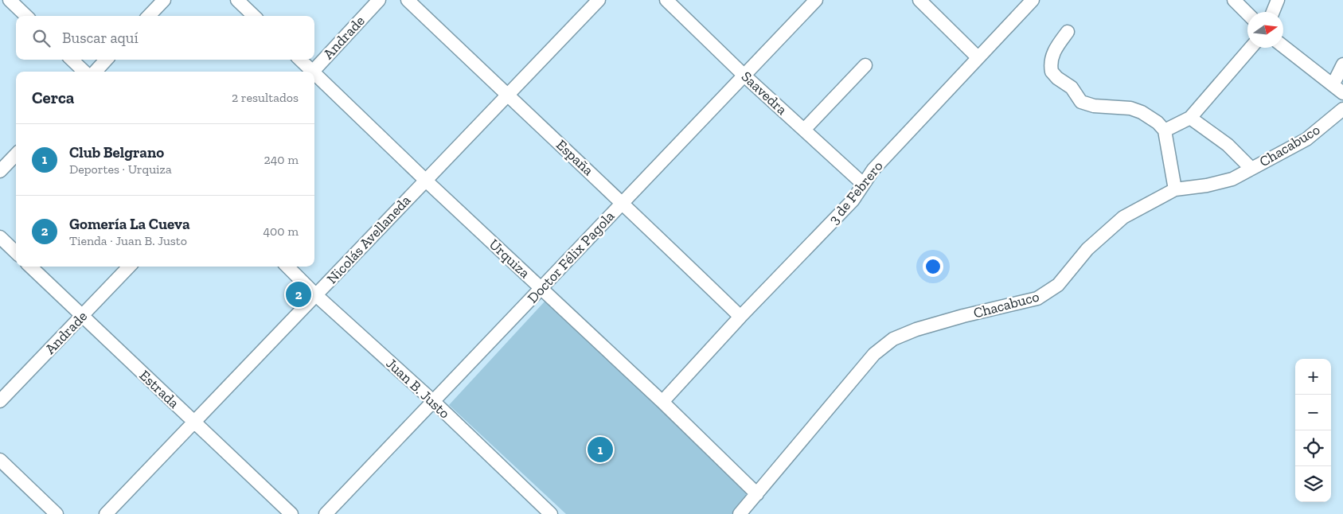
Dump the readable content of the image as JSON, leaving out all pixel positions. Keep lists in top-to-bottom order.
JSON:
{
  "streets": {
    "street": [
      "Andrade",
      "Saavedra",
      "Chacabuco",
      "España",
      "3 de Febrero",
      "Nicolás Avellaneda",
      "Doctor Félix Pagola",
      "Urquiza",
      "Juan B. Justo",
      "Estrada"
    ]
  },
  "crossings": [
    ["Andrade", "Estrada"],
    ["Saavedra", "3 de Febrero"],
    ["Saavedra", "Doctor Félix Pagola"],
    ["Chacabuco", "Urquiza"],
    ["España", "3 de Febrero"],
    ["España", "Nicolás Avellaneda"],
    ["España", "Doctor Félix Pagola"],
    ["3 de Febrero", "Urquiza"],
    ["Nicolás Avellaneda", "Urquiza"],
    ["Nicolás Avellaneda", "Juan B. Justo"],
    ["Nicolás Avellaneda", "Estrada"],
    ["Doctor Félix Pagola", "Urquiza"],
    ["Doctor Félix Pagola", "Juan B. Justo"]
  ],
  "north": "right",
  "page": {
    "search": "Buscar aquí",
    "heading": ["Cerca", "2 resultados"],
    "list": [
      {
        "mark": "1",
        "name": "Club Belgrano",
        "note": "Deportes · Urquiza",
        "value": "240 m"
      },
      {
        "mark": "2",
        "name": "Gomería La Cueva",
        "note": "Tienda · Juan B. Justo",
        "value": "400 m"
      }
    ],
    "pins": ["2", "1"],
    "map_buttons": ["+", "−"]
  }
}
